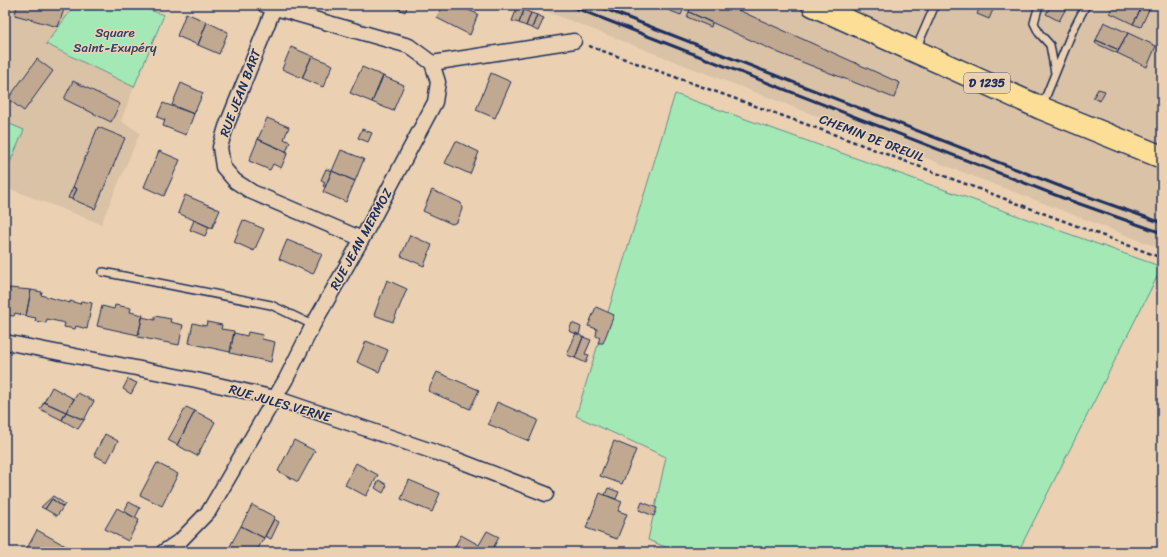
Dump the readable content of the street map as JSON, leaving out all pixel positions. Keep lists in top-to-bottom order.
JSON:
{
  "streets": {
    "main road": ["D 1235"],
    "street": ["RUE JEAN BART", "RUE JEAN MERMOZ", "RUE JULES VERNE"],
    "path": ["CHEMIN DE DREUIL"]
  },
  "crossings": [
    ["RUE JEAN BART", "RUE JEAN MERMOZ"],
    ["RUE JEAN MERMOZ", "RUE JULES VERNE"]
  ],
  "parks": ["Square Saint-Exupéry"]
}
